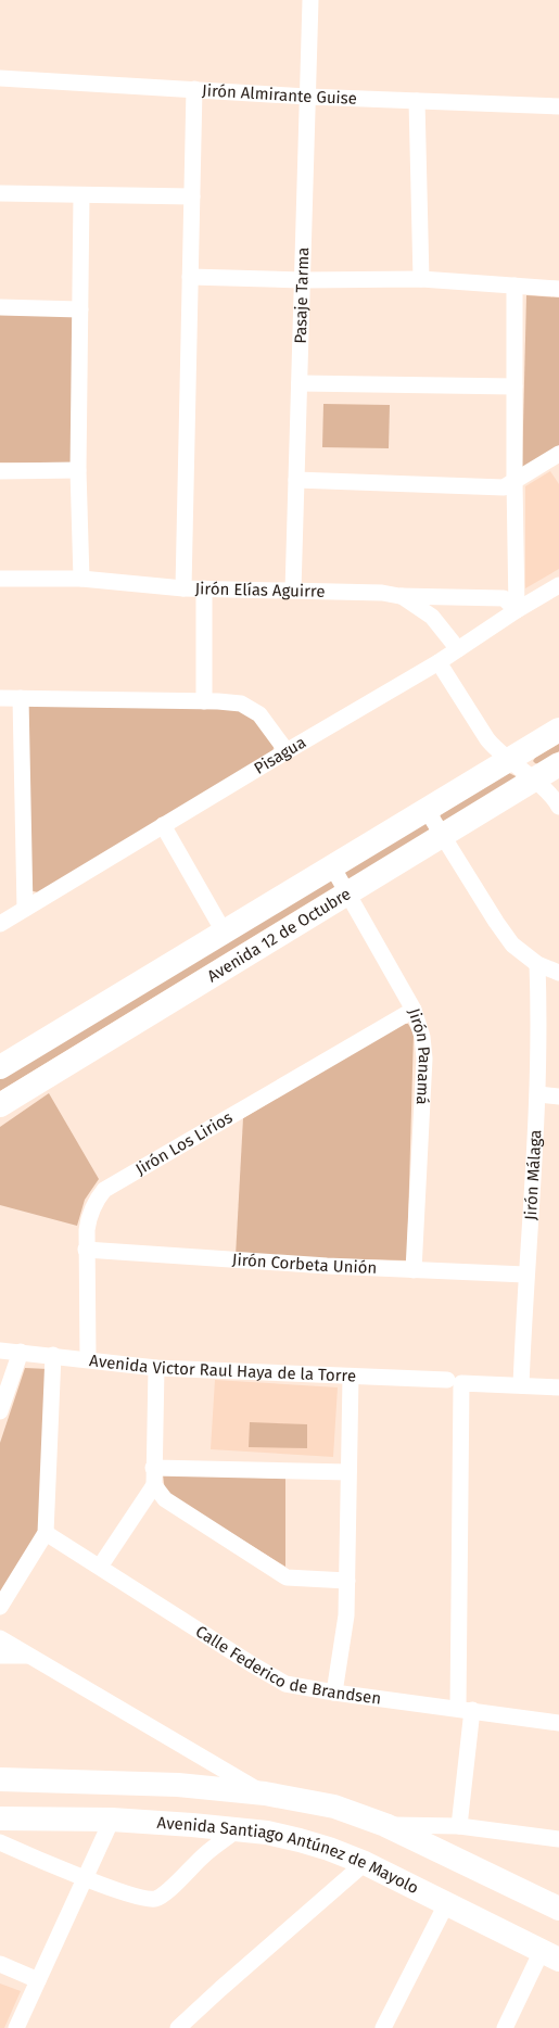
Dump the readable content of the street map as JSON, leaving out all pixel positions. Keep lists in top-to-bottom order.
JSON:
{
  "streets": {
    "main road": ["Avenida 12 de Octubre", "Avenida Santiago Antúnez de Mayolo"],
    "street": [
      "Jirón Almirante Guise",
      "Pasaje Tarma",
      "Jirón Elías Aguirre",
      "Pisagua",
      "Jirón Panamá",
      "Jirón Los Lirios",
      "Jirón Málaga",
      "Jirón Corbeta Unión",
      "Avenida Victor Raul Haya de la Torre",
      "Calle Federico de Brandsen"
    ]
  },
  "crossings": [
    ["Jirón Almirante Guise", "Pasaje Tarma"],
    ["Pasaje Tarma", "Jirón Elías Aguirre"],
    ["Jirón Elías Aguirre", "Pisagua"],
    ["Avenida 12 de Octubre", "Jirón Panamá"],
    ["Jirón Panamá", "Jirón Los Lirios"],
    ["Jirón Panamá", "Jirón Corbeta Unión"],
    ["Jirón Los Lirios", "Jirón Corbeta Unión"],
    ["Jirón Los Lirios", "Avenida Victor Raul Haya de la Torre"],
    ["Jirón Málaga", "Jirón Corbeta Unión"],
    ["Jirón Málaga", "Avenida Victor Raul Haya de la Torre"]
  ]
}
